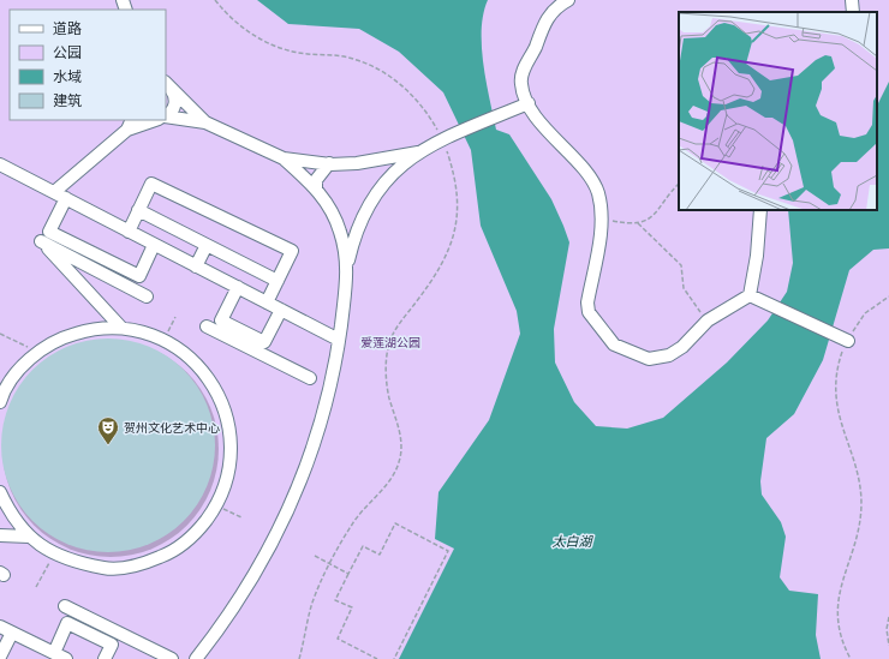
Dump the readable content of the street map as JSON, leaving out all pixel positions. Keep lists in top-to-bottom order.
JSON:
{
  "water": ["太白湖"],
  "parks": ["爱莲湖公园"],
  "places": {
    "theatre": ["贺州文化艺术中心"]
  },
  "legend": [
    "道路",
    "公园",
    "水域",
    "建筑"
  ]
}
